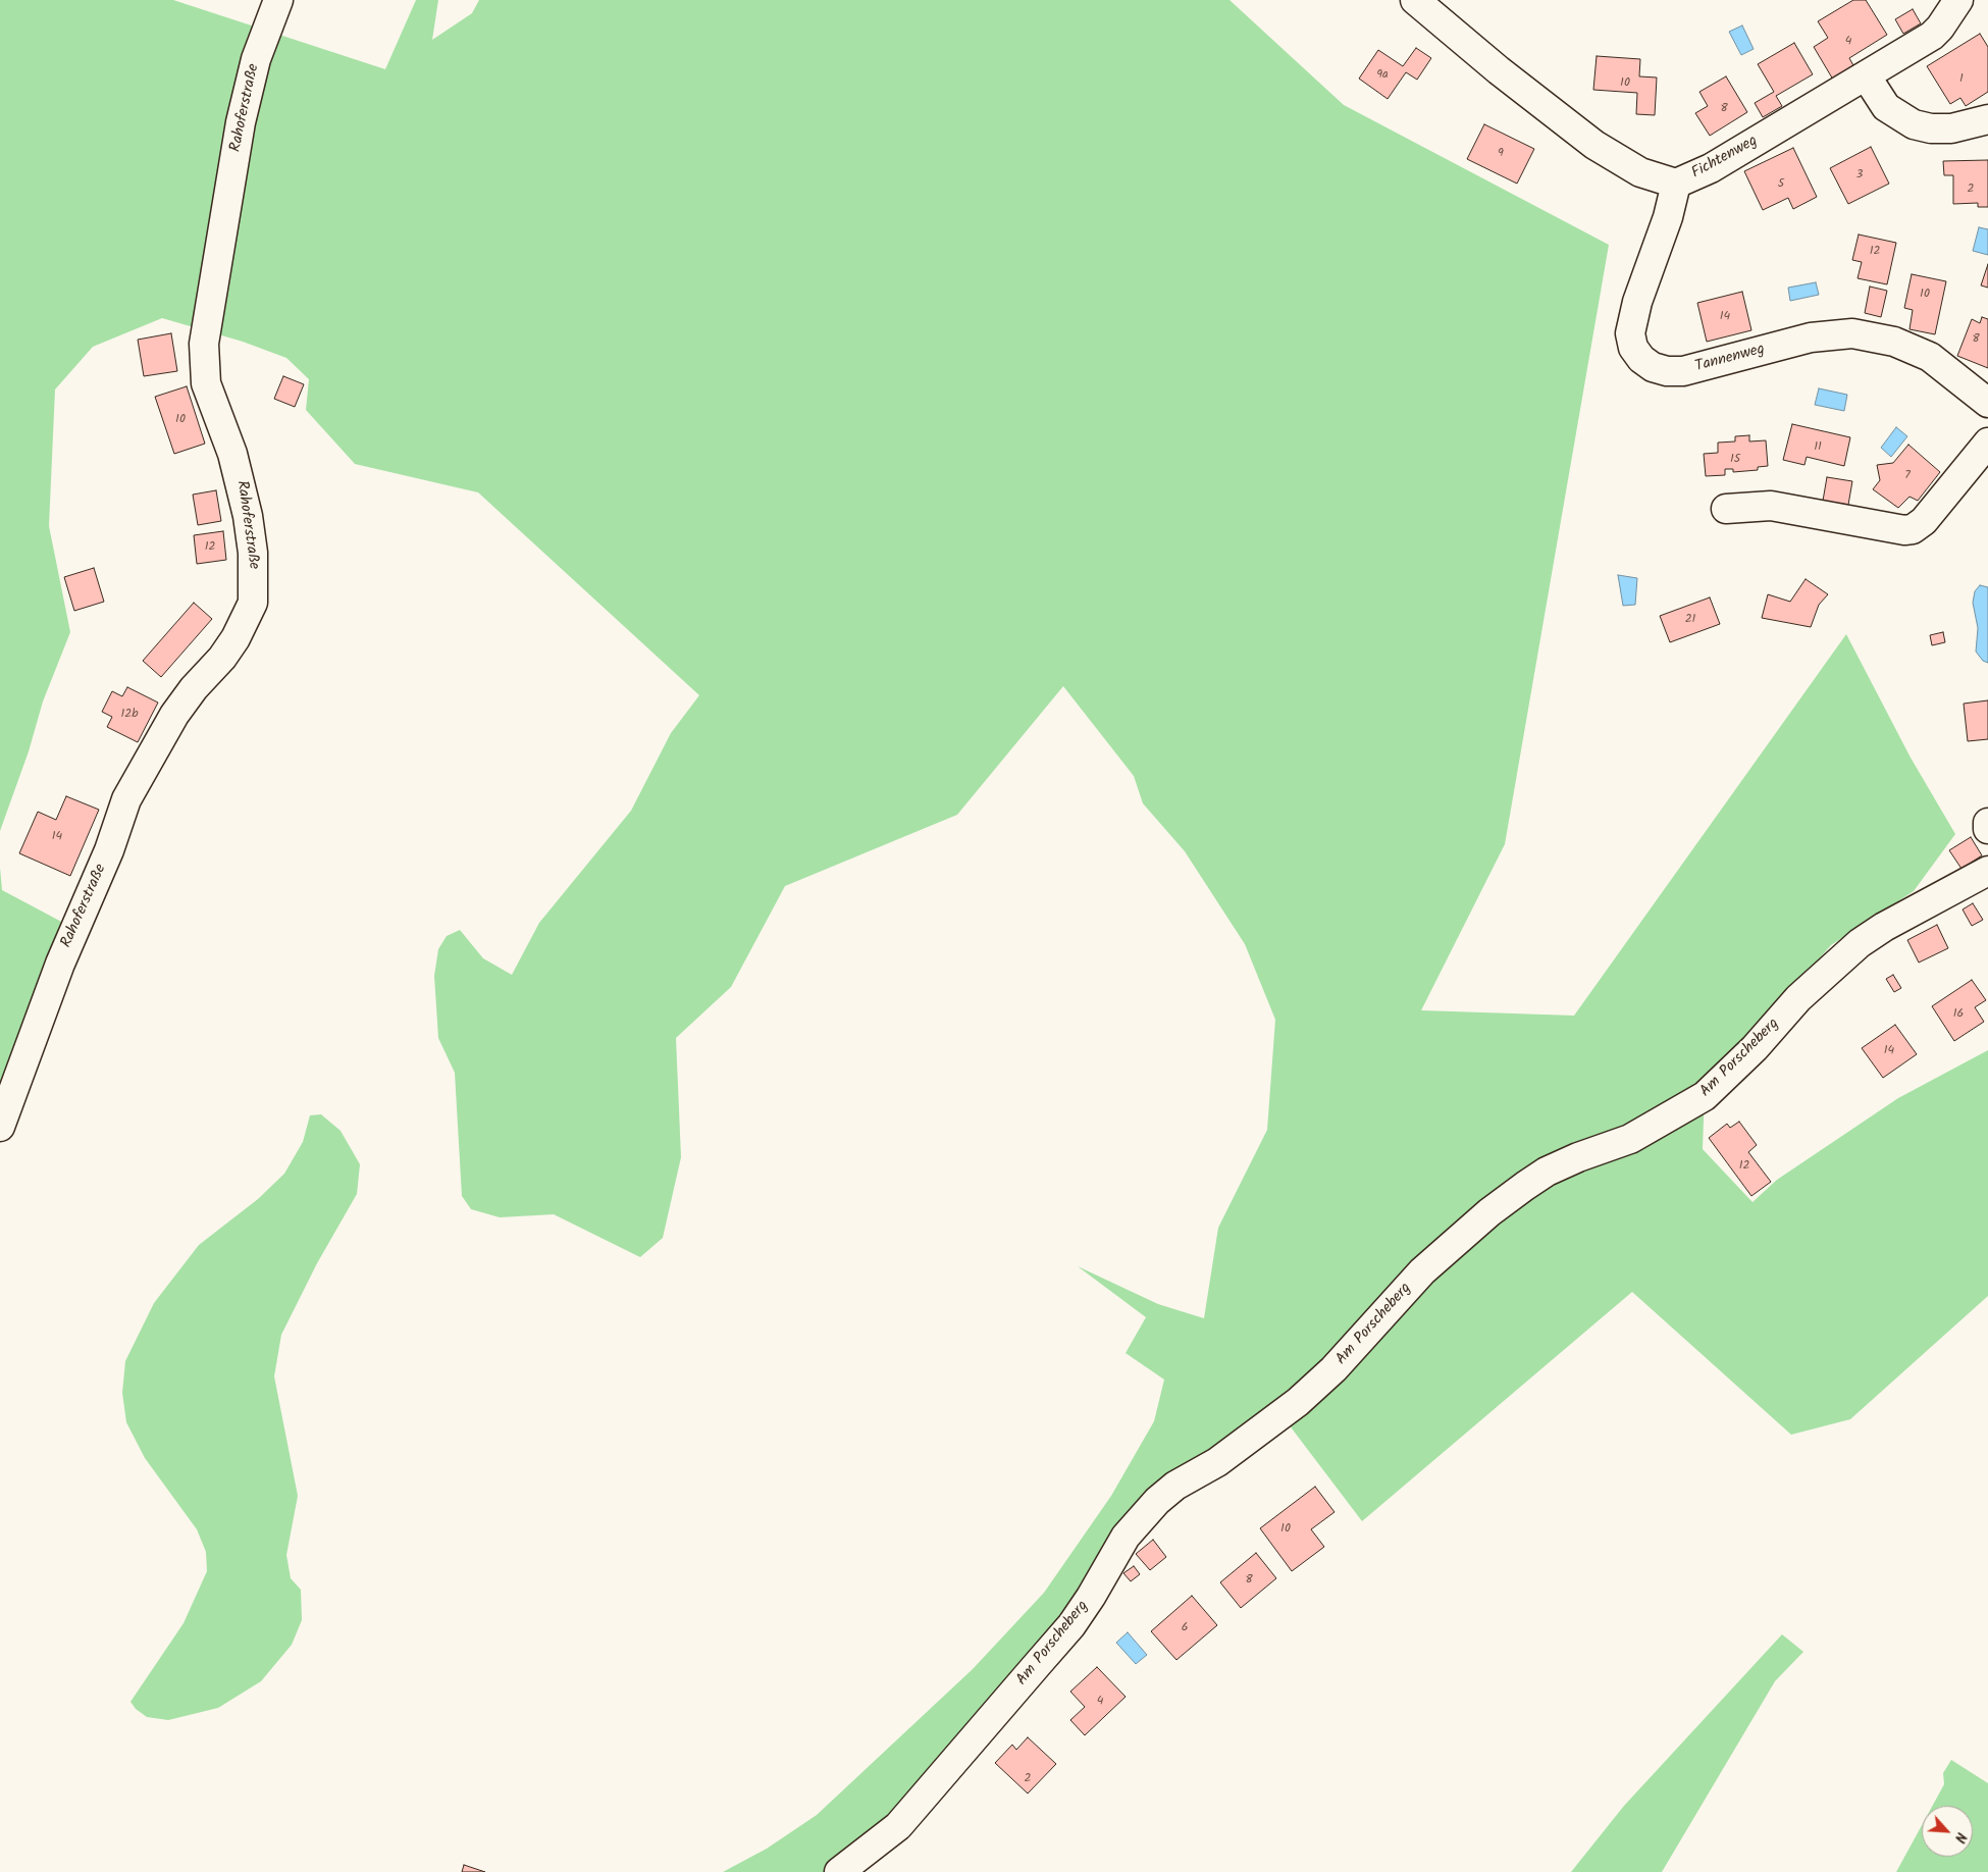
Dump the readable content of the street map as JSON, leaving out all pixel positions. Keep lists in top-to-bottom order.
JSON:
{
  "streets": {
    "street": [
      "Rahoferstraße",
      "Fichtenweg",
      "Tannenweg",
      "Am Porscheberg"
    ]
  },
  "crossings": [
    ["Fichtenweg", "Tannenweg"]
  ],
  "house_numbers": [
    "4",
    "9a",
    "1",
    "10",
    "8",
    "9",
    "3",
    "5",
    "2",
    "12",
    "10",
    "14",
    "8",
    "10",
    "11",
    "15",
    "7",
    "12",
    "21",
    "12b",
    "14",
    "16",
    "14",
    "12",
    "10",
    "8",
    "6",
    "4",
    "2"
  ],
  "north": "bottom right"
}
